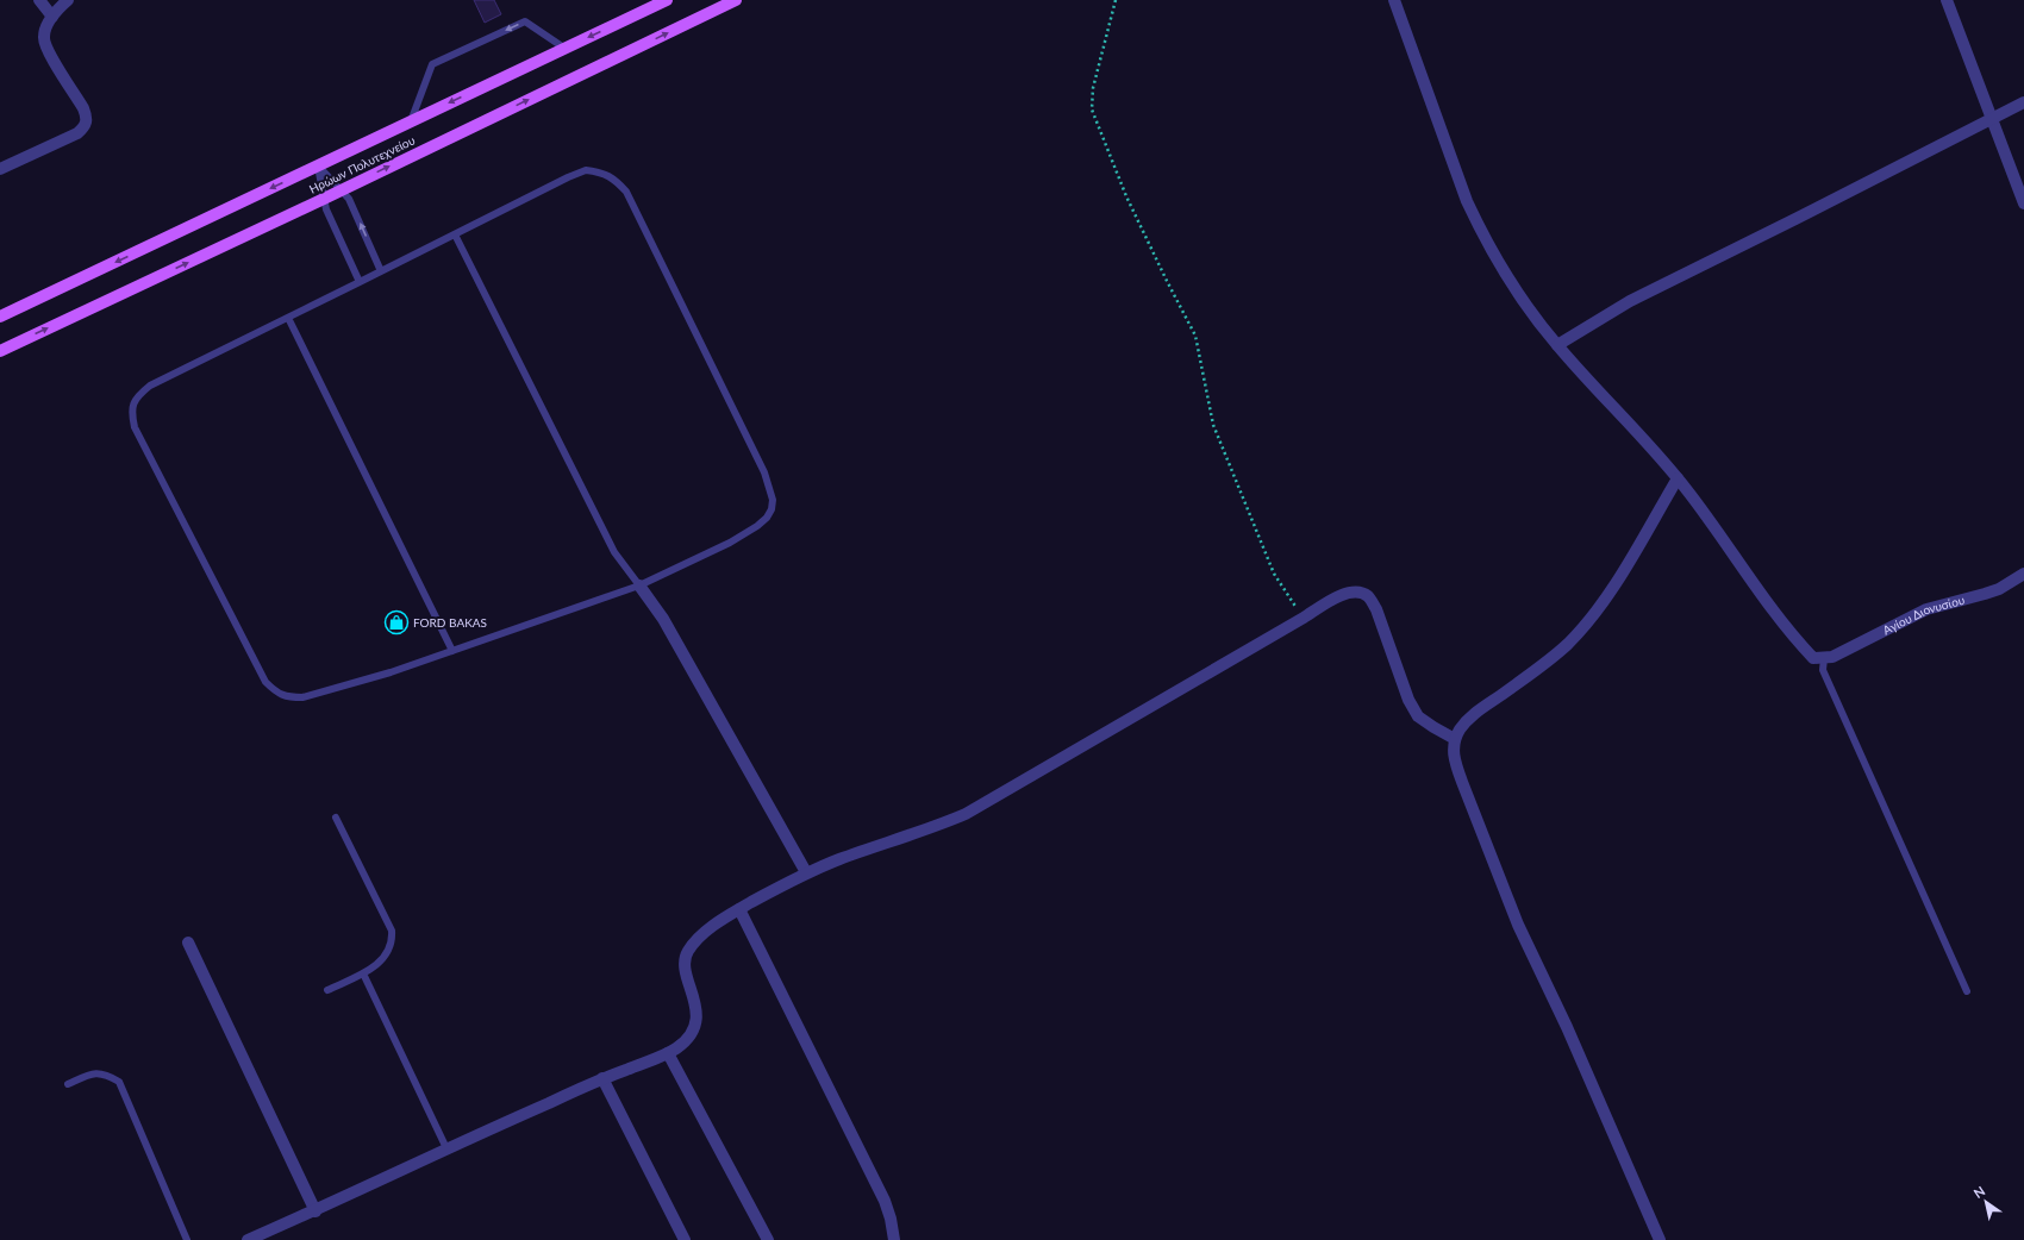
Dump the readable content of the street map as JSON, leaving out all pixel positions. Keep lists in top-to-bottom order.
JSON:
{
  "streets": {
    "main road": ["Ηρώων Πολυτεχνείου"],
    "street": ["Αγίου Διονυσίου"]
  },
  "places": {
    "shop": ["FORD BAKAS"]
  },
  "north": "top left"
}
